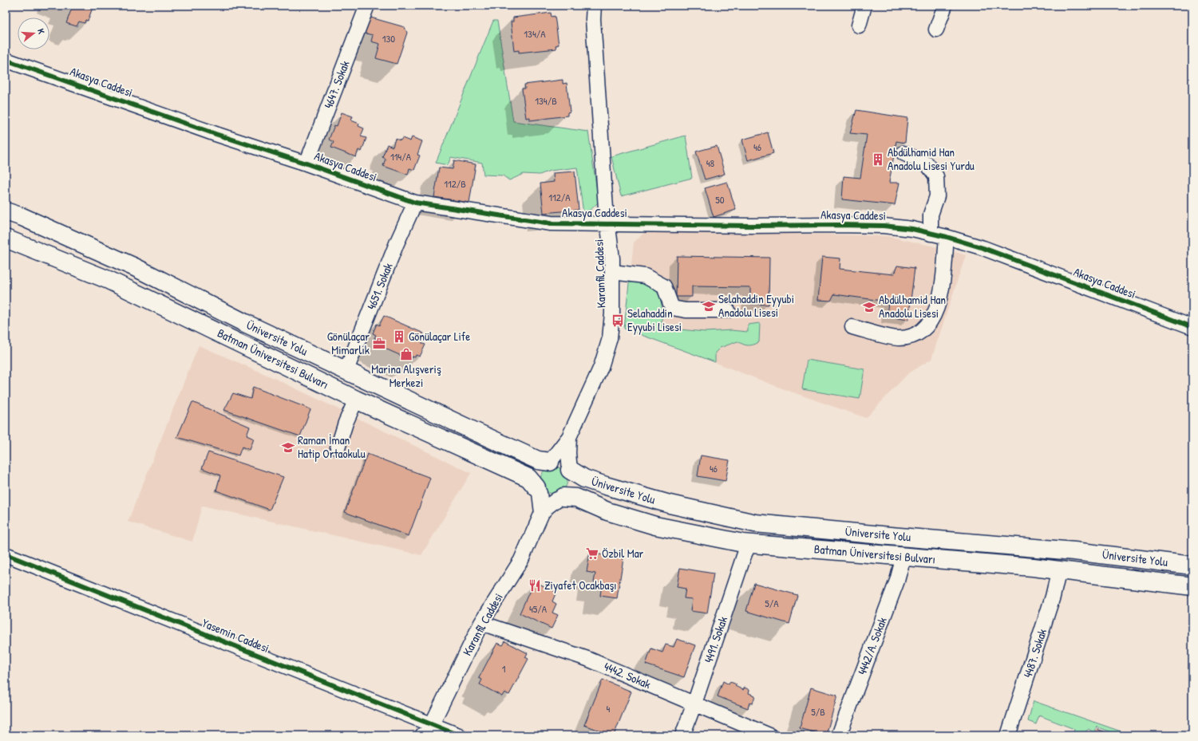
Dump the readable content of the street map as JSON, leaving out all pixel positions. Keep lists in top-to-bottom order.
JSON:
{
  "streets": {
    "main road": ["Üniversite Yolu", "Batman Üniversitesi Bulvarı"],
    "street": [
      "Akasya Caddesi",
      "4647. Sokak",
      "Karanfil Caddesi",
      "4651. Sokak",
      "Yasemin Caddesi",
      "4491. Sokak",
      "4442/A. Sokak",
      "4487. Sokak",
      "4442. Sokak"
    ]
  },
  "crossings": [
    ["Akasya Caddesi", "4647. Sokak"],
    ["Akasya Caddesi", "Karanfil Caddesi"],
    ["Akasya Caddesi", "4651. Sokak"],
    ["Karanfil Caddesi", "Yasemin Caddesi"],
    ["Karanfil Caddesi", "4442. Sokak"],
    ["4651. Sokak", "Üniversite Yolu"],
    ["Üniversite Yolu", "Batman Üniversitesi Bulvarı"],
    ["Batman Üniversitesi Bulvarı", "4491. Sokak"],
    ["Batman Üniversitesi Bulvarı", "4442/A. Sokak"],
    ["Batman Üniversitesi Bulvarı", "4487. Sokak"],
    ["4491. Sokak", "4442. Sokak"]
  ],
  "places": {
    "building": ["Abdülhamid Han Anadolu Lisesi Yurdu", "Gönülaçar Life"],
    "school or university": ["Selahaddin Eyyubi Anadolu Lisesi", "Abdülhamid Han Anadolu Lisesi", "Raman İman Hatip Ortaokulu"],
    "bus stop": ["Selahaddin Eyyubi Lisesi"],
    "office": ["Gönülaçar Mimarlık"],
    "shop": ["Marina Alışveriş Merkezi"],
    "supermarket": ["Özbil Mar"],
    "restaurant": ["Ziyafet Ocakbaşı"]
  },
  "house_numbers": [
    "134/A",
    "130",
    "134/B",
    "46",
    "114/A",
    "48",
    "112/B",
    "112/A",
    "50",
    "46",
    "5/A",
    "45/A",
    "1",
    "4",
    "5/B"
  ],
  "north": "right"
}
